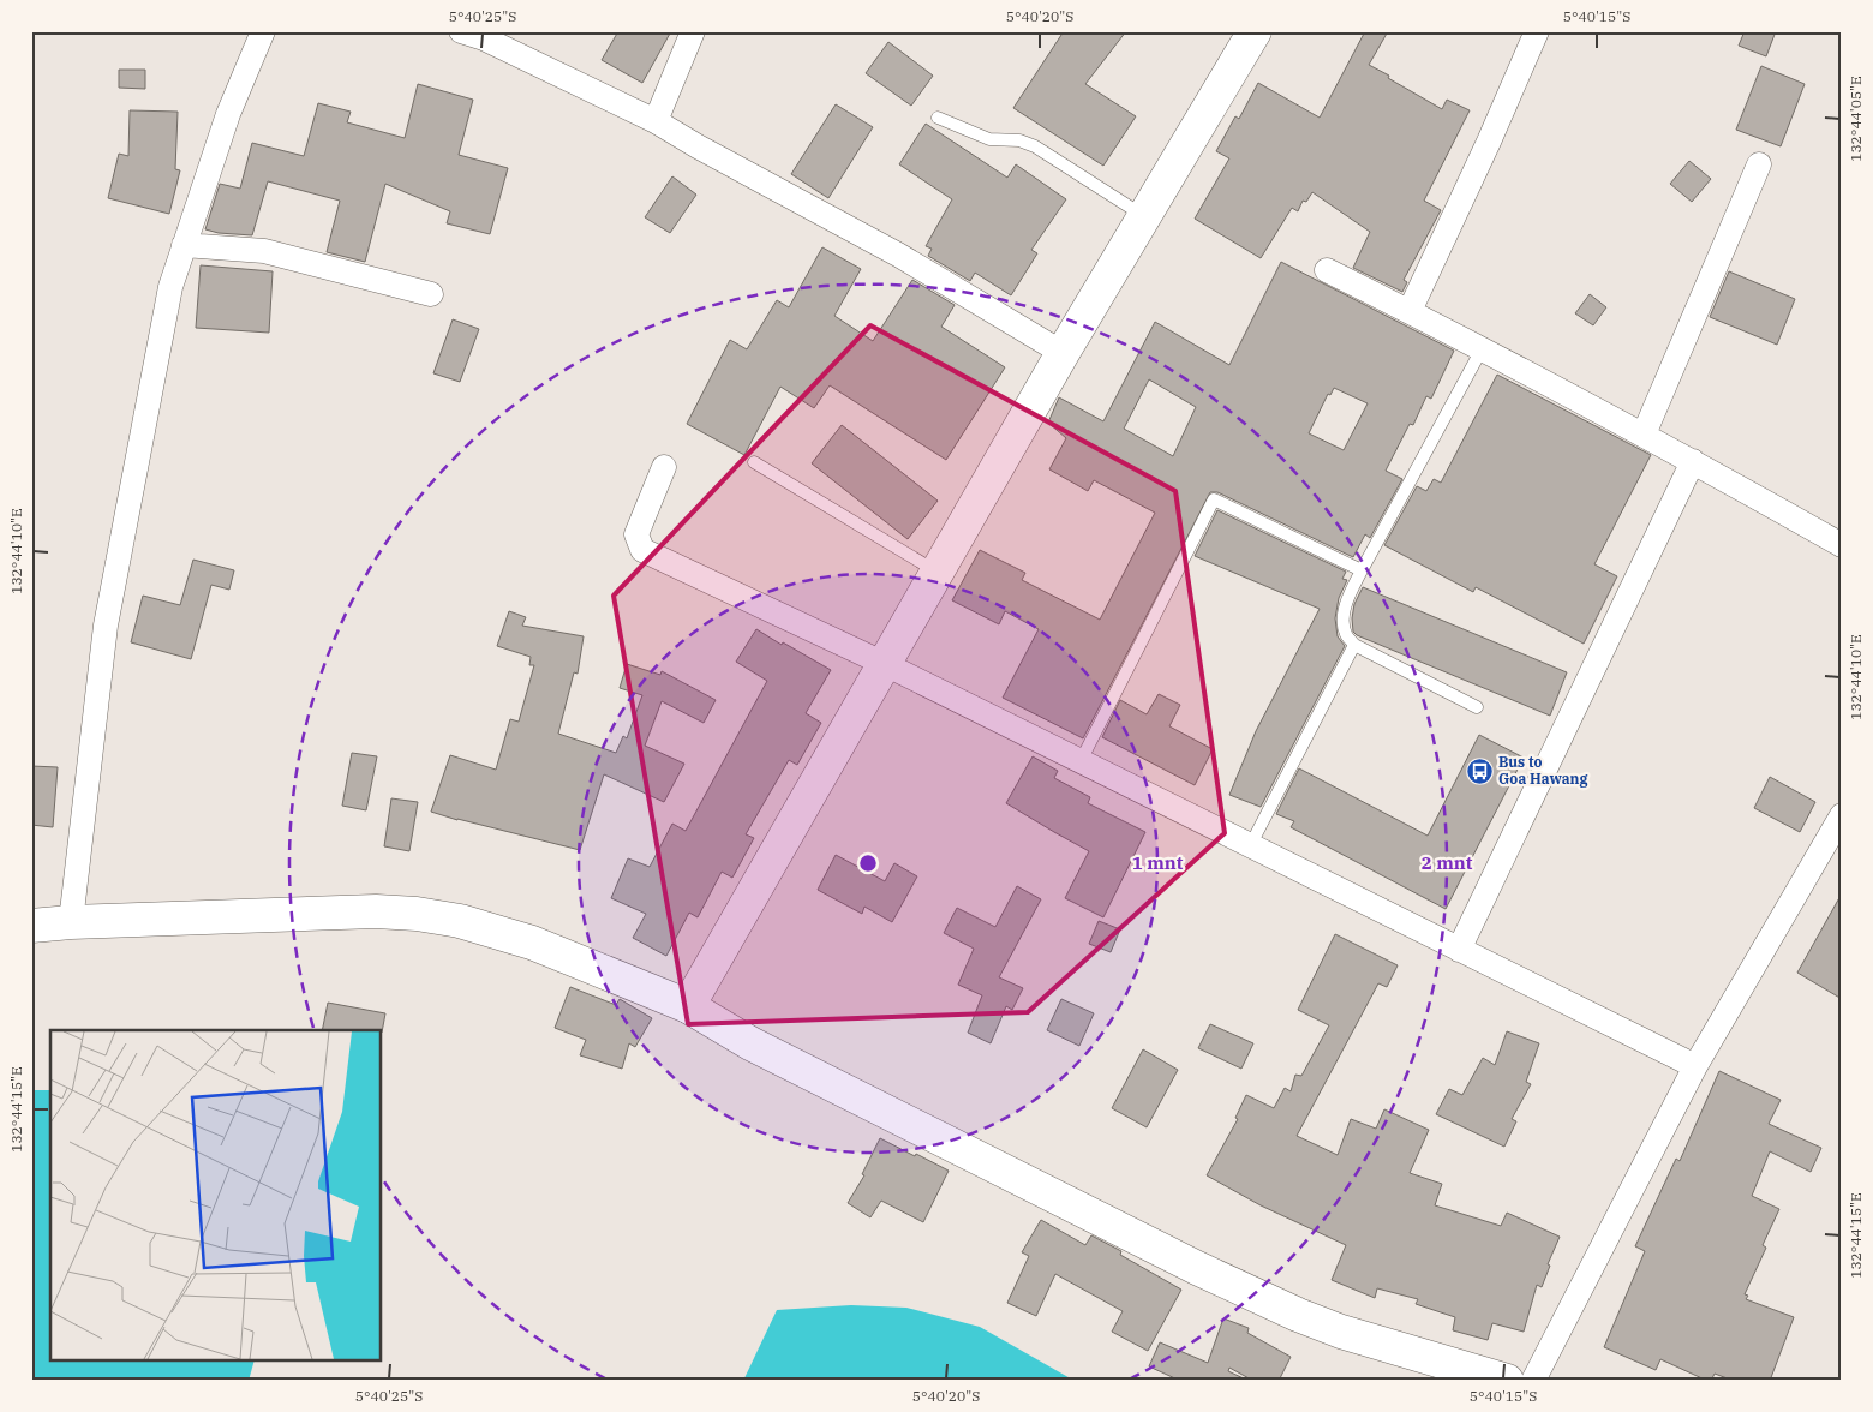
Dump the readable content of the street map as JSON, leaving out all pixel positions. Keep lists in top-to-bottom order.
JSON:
{
  "places": {
    "bus stop": ["Bus to Goa Hawang"]
  },
  "coordinates": [
    "5°40'25\"S",
    "5°40'20\"S",
    "5°40'15\"S",
    "132°44'05\"E",
    "132°44'10\"E",
    "132°44'15\"E"
  ],
  "rings": ["1 mnt", "2 mnt"]
}
